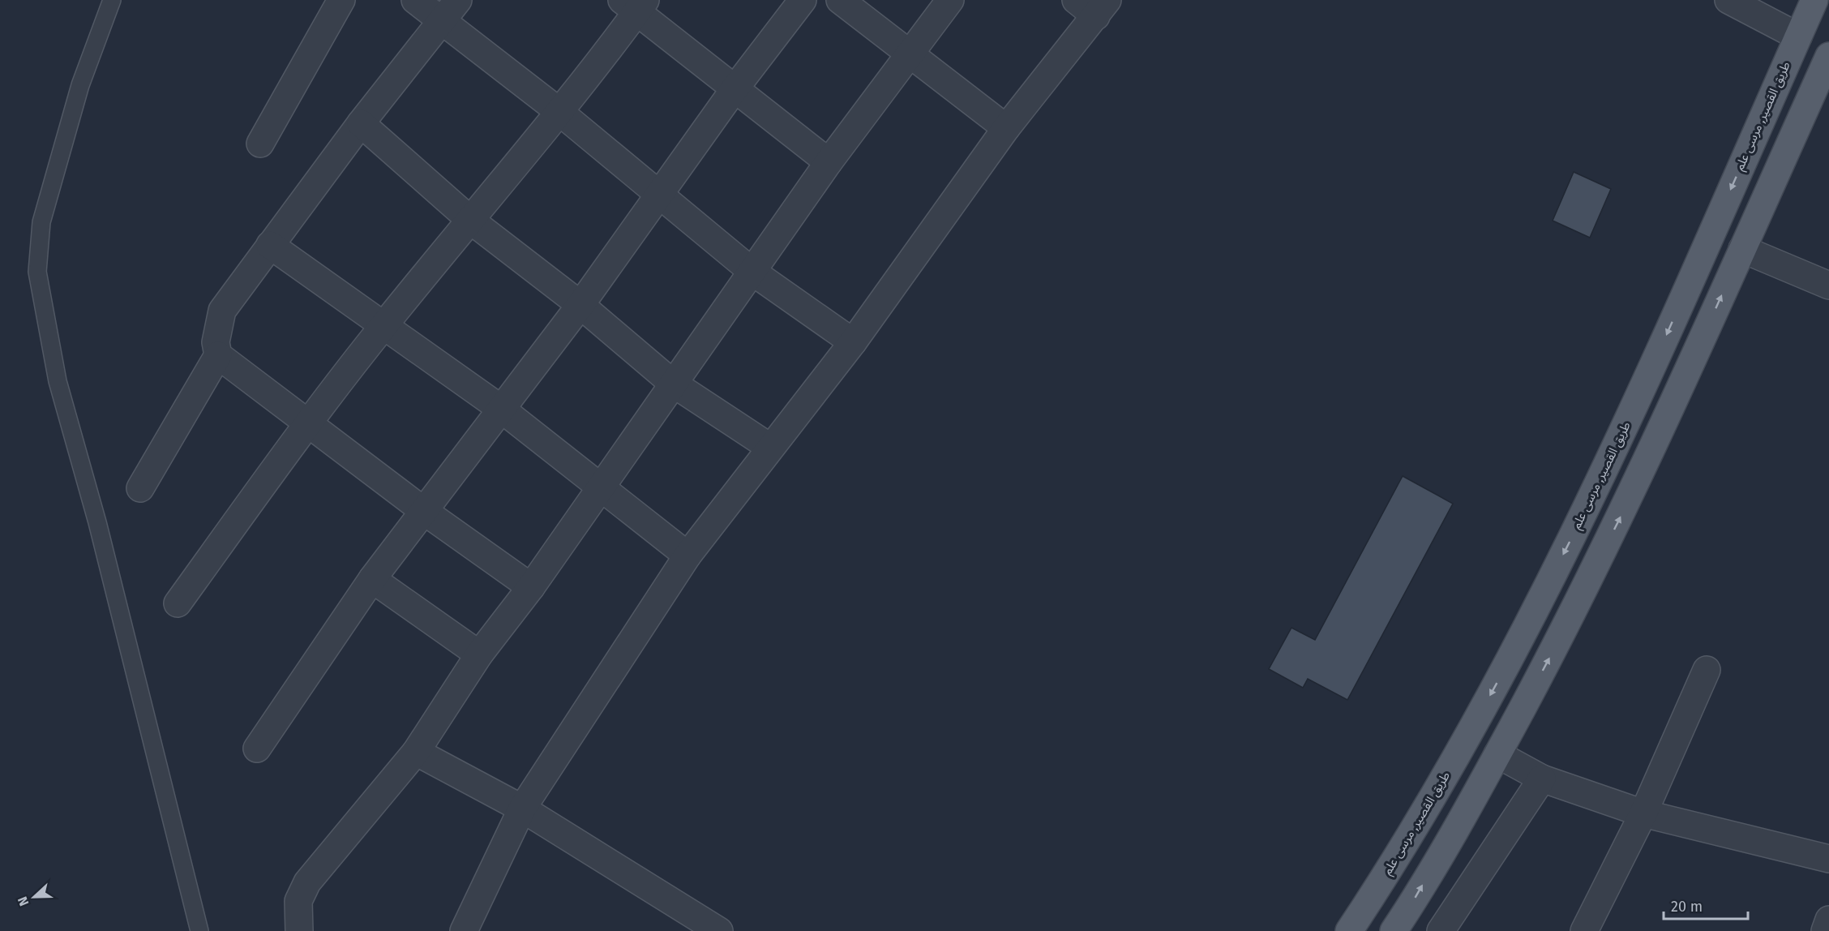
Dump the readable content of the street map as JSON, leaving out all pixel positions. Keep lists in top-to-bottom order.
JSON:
{
  "streets": {
    "main road": ["طريق القصير, مرسى علم"]
  },
  "scale_bar": "20 m",
  "north": "left"
}
